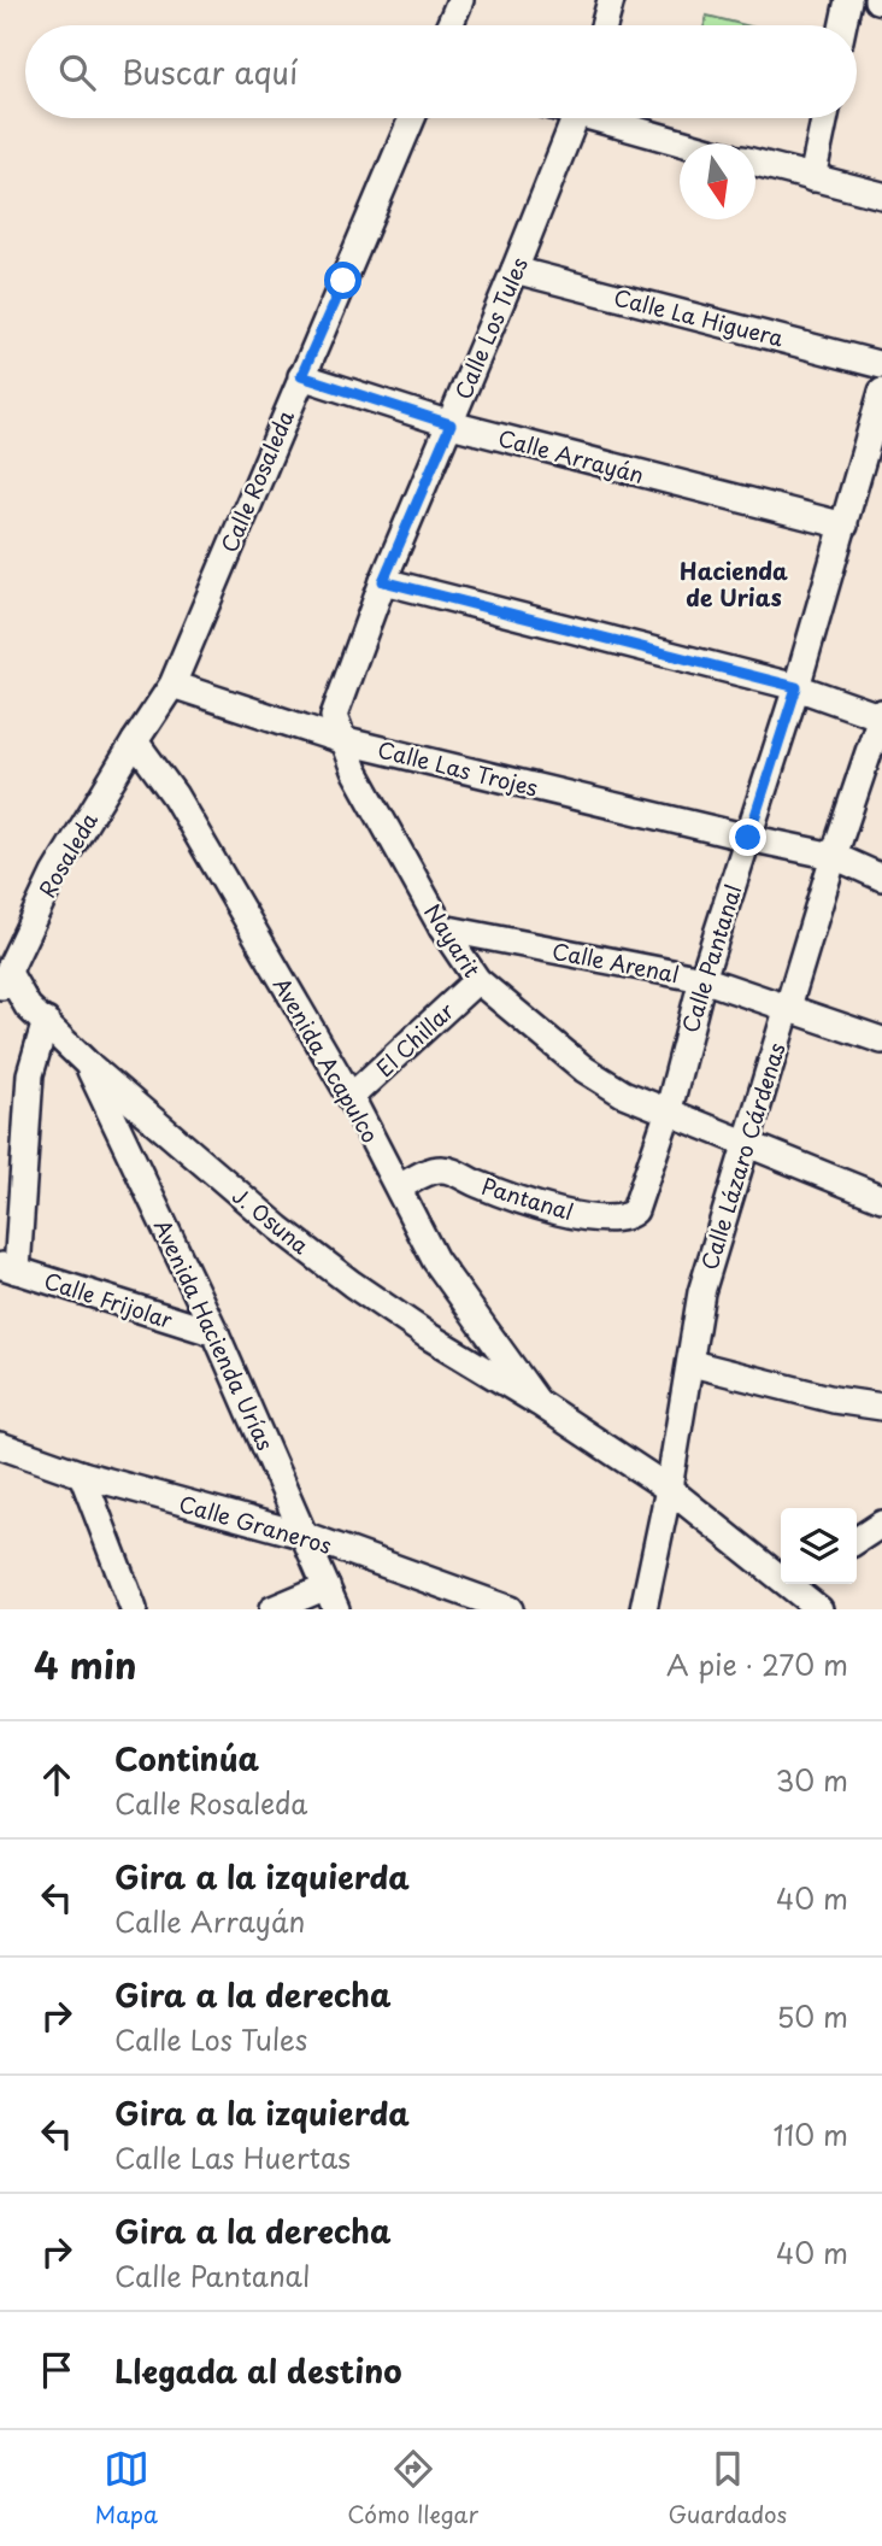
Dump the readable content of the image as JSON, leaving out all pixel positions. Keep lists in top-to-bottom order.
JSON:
{
  "streets": {
    "street": [
      "Calle La Higuera",
      "Calle Los Tules",
      "Calle Arrayán",
      "Calle Rosaleda",
      "Calle Las Trojes",
      "Rosaleda",
      "Nayarit",
      "Calle Pantanal",
      "Calle Arenal",
      "El Chillar",
      "Avenida Acapulco",
      "Calle Lázaro Cárdenas",
      "Pantanal",
      "J. Osuna",
      "Calle Frijolar",
      "Avenida Hacienda Urías",
      "Calle Graneros"
    ]
  },
  "crossings": [
    ["Calle La Higuera", "Calle Los Tules"],
    ["Calle Los Tules", "Calle Arrayán"],
    ["Calle Los Tules", "Calle Las Trojes"],
    ["Calle Los Tules", "Nayarit"],
    ["Calle Arrayán", "Calle Rosaleda"],
    ["Calle Arrayán", "Calle Pantanal"],
    ["Calle Rosaleda", "Calle Las Trojes"],
    ["Calle Rosaleda", "Rosaleda"],
    ["Calle Rosaleda", "Avenida Acapulco"],
    ["Calle Las Trojes", "Nayarit"],
    ["Calle Las Trojes", "Calle Pantanal"],
    ["Calle Las Trojes", "Calle Lázaro Cárdenas"],
    ["Rosaleda", "Avenida Acapulco"],
    ["Rosaleda", "J. Osuna"],
    ["Nayarit", "Calle Pantanal"],
    ["Nayarit", "Calle Arenal"],
    ["Nayarit", "El Chillar"],
    ["Nayarit", "Calle Lázaro Cárdenas"],
    ["Calle Pantanal", "Calle Arenal"],
    ["Calle Pantanal", "Pantanal"],
    ["Calle Arenal", "Calle Lázaro Cárdenas"],
    ["El Chillar", "Avenida Acapulco"],
    ["Avenida Acapulco", "Pantanal"],
    ["Avenida Acapulco", "J. Osuna"],
    ["Calle Lázaro Cárdenas", "J. Osuna"],
    ["J. Osuna", "Avenida Hacienda Urías"],
    ["Calle Frijolar", "Avenida Hacienda Urías"],
    ["Avenida Hacienda Urías", "Calle Graneros"]
  ],
  "districts": ["Hacienda de Urias"],
  "north": "bottom",
  "page": {
    "search": "Buscar aquí",
    "heading": ["4 min", "A pie · 270 m"],
    "list": [
      ["Continúa", "Calle Rosaleda", "30 m"],
      ["Gira a la izquierda", "Calle Arrayán", "40 m"],
      ["Gira a la derecha", "Calle Los Tules", "50 m"],
      ["Gira a la izquierda", "Calle Las Huertas", "110 m"],
      ["Gira a la derecha", "Calle Pantanal", "40 m"],
      "Llegada al destino"
    ],
    "nav": ["Mapa", "Cómo llegar", "Guardados"]
  }
}
